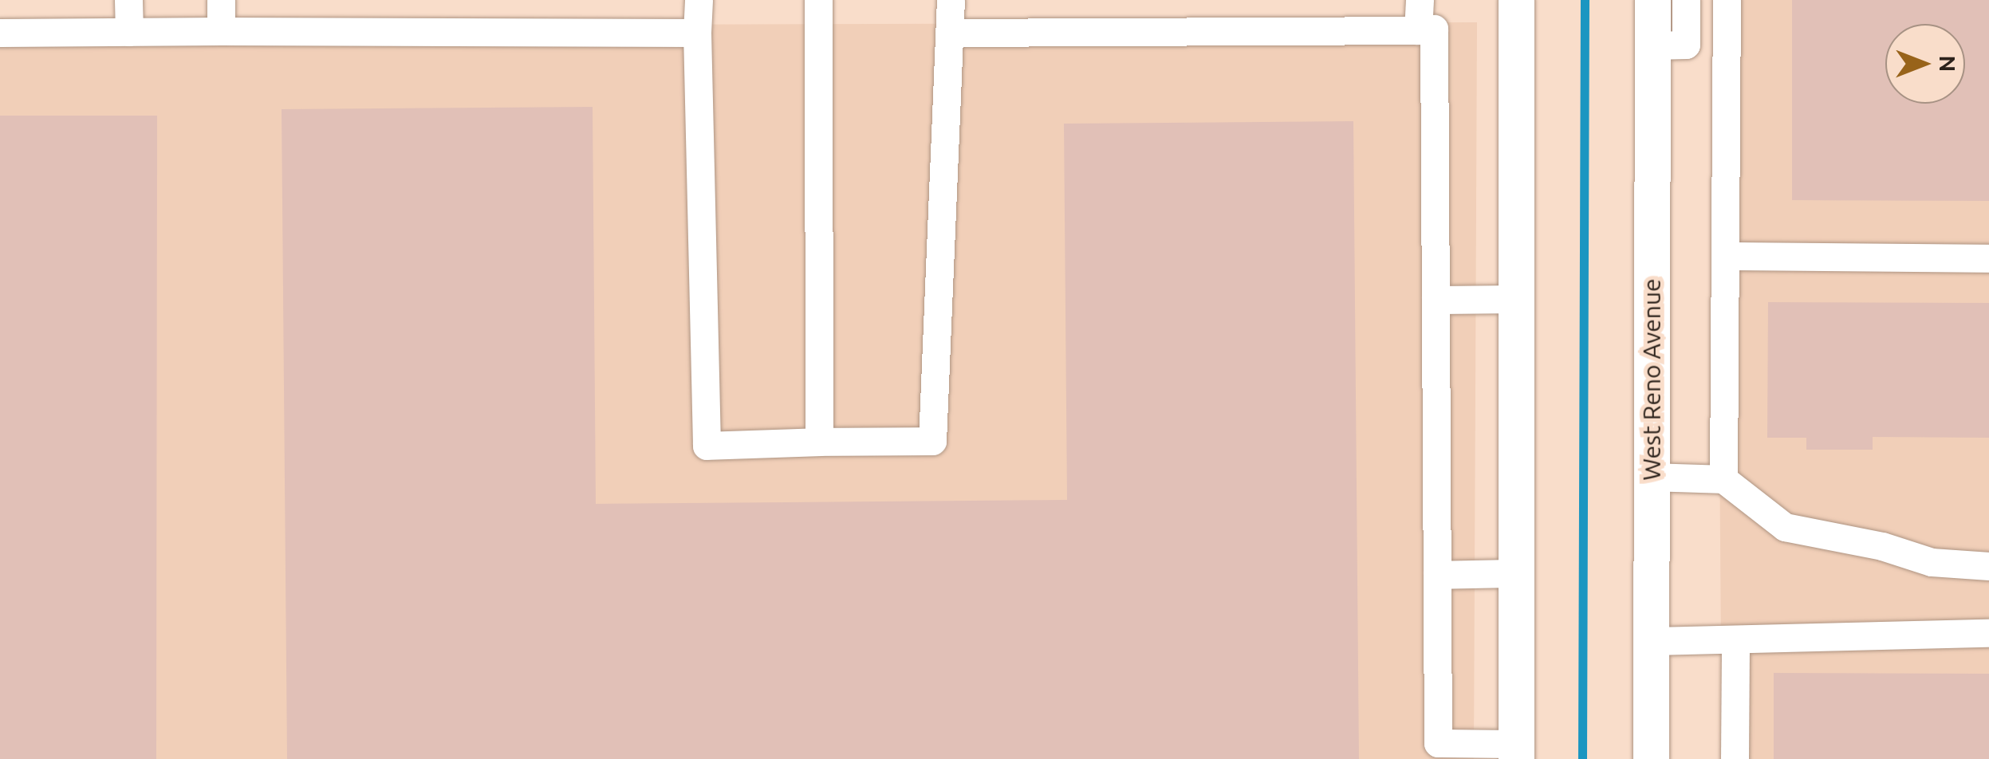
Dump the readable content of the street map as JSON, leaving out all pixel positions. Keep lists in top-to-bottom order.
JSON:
{
  "streets": {
    "main road": ["West Reno Avenue"]
  },
  "north": "right"
}
